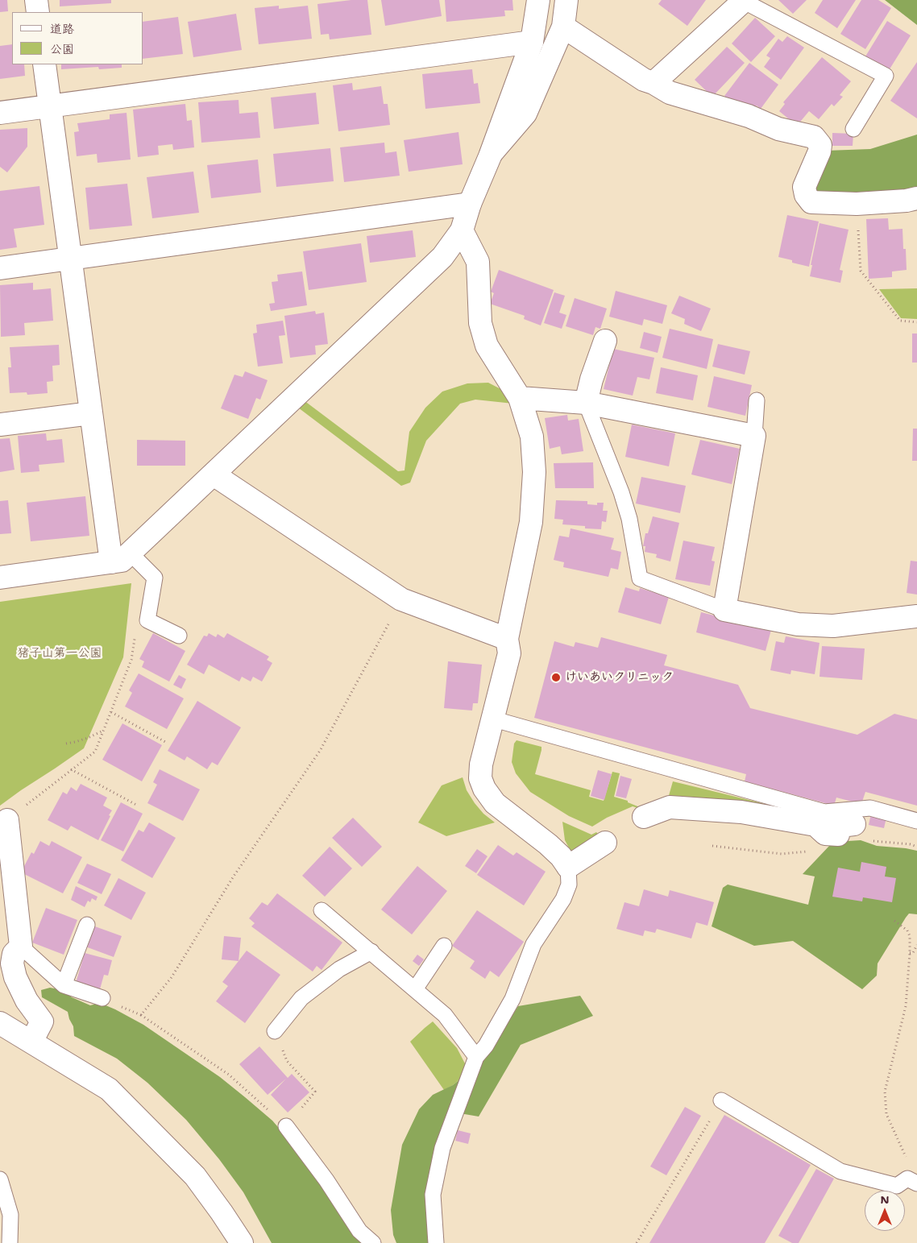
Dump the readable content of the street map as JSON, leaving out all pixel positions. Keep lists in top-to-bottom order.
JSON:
{
  "parks": ["猪子山第一公園"],
  "places": ["けいあいクリニック"],
  "legend": ["道路", "公園"],
  "north": "top"
}
